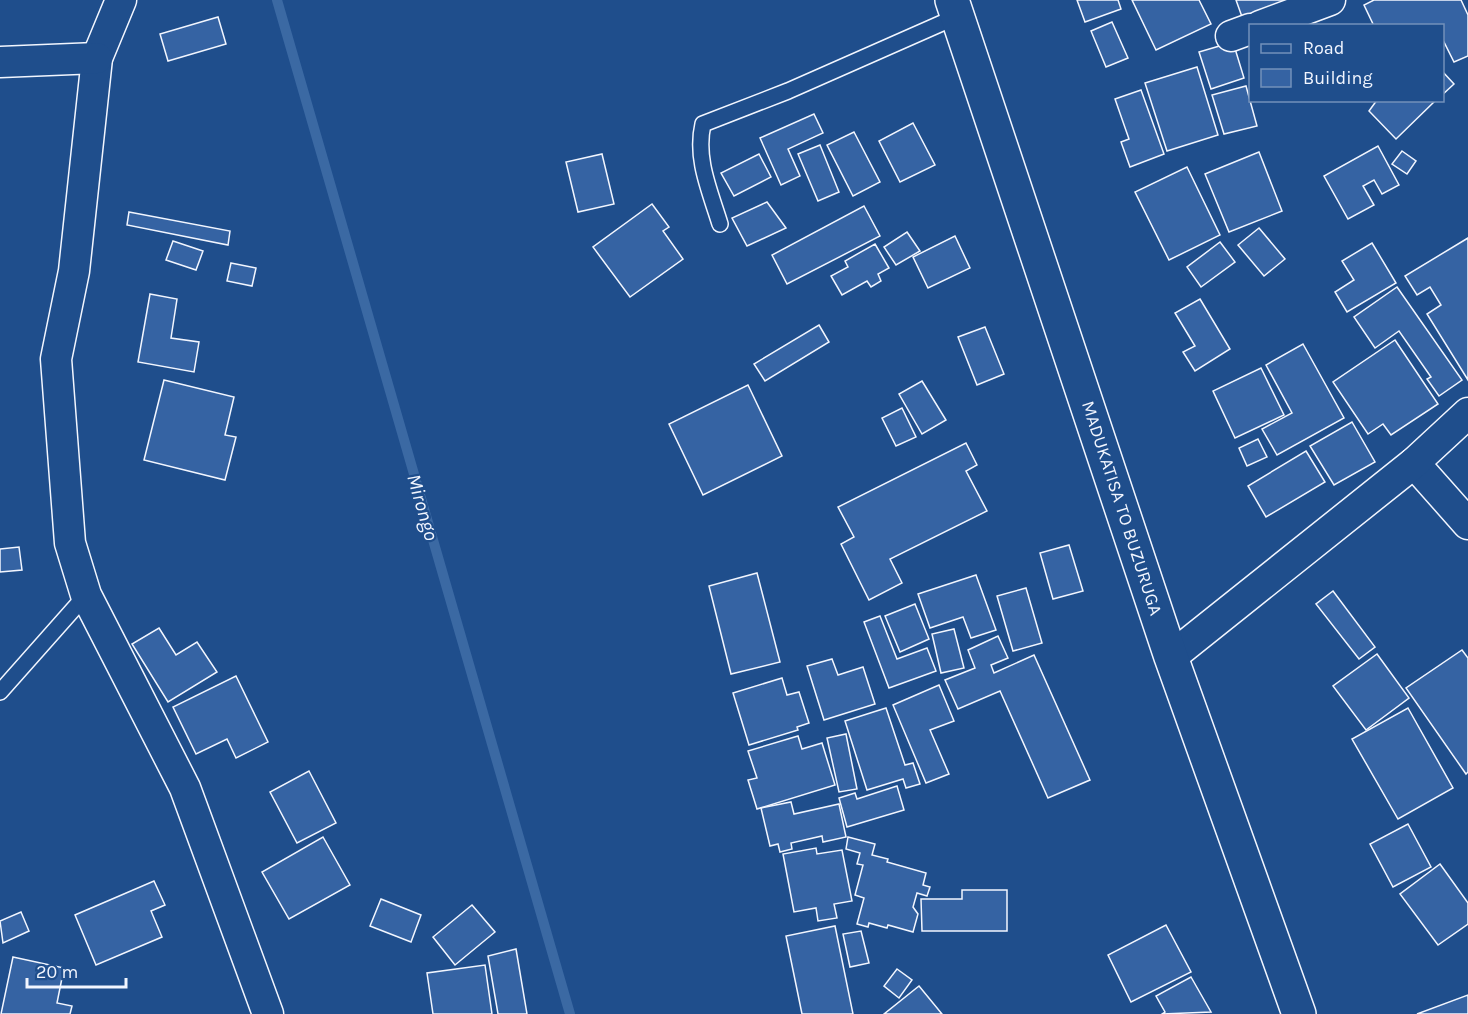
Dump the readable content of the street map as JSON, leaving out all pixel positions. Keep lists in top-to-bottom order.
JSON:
{
  "streets": {
    "main road": ["MADUKATISA TO BUZURUGA"]
  },
  "water": ["Mirongo"],
  "legend": ["Road", "Building"],
  "scale_bar": "20 m"
}
